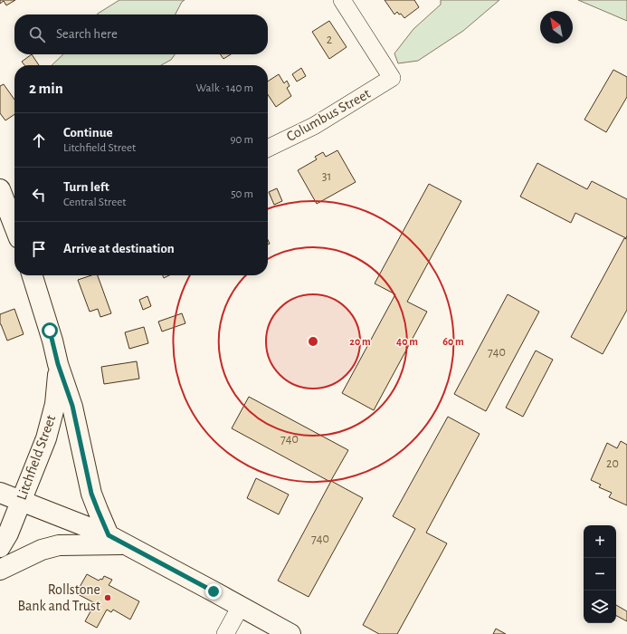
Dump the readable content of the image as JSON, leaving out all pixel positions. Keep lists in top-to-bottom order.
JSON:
{
  "streets": {
    "main road": ["Litchfield Street"],
    "street": ["Columbus Street"]
  },
  "places": ["Rollstone Bank and Trust"],
  "house_numbers": [
    "2",
    "31",
    "740",
    "740",
    "20",
    "740"
  ],
  "north": "top left",
  "page": {
    "search": "Search here",
    "heading": ["2 min", "Walk · 140 m"],
    "list": [
      ["Continue", "Litchfield Street", "90 m"],
      ["Turn left", "Central Street", "50 m"],
      "Arrive at destination"
    ],
    "map_buttons": ["+", "−"]
  },
  "rings": ["20 m", "40 m", "60 m"]
}
